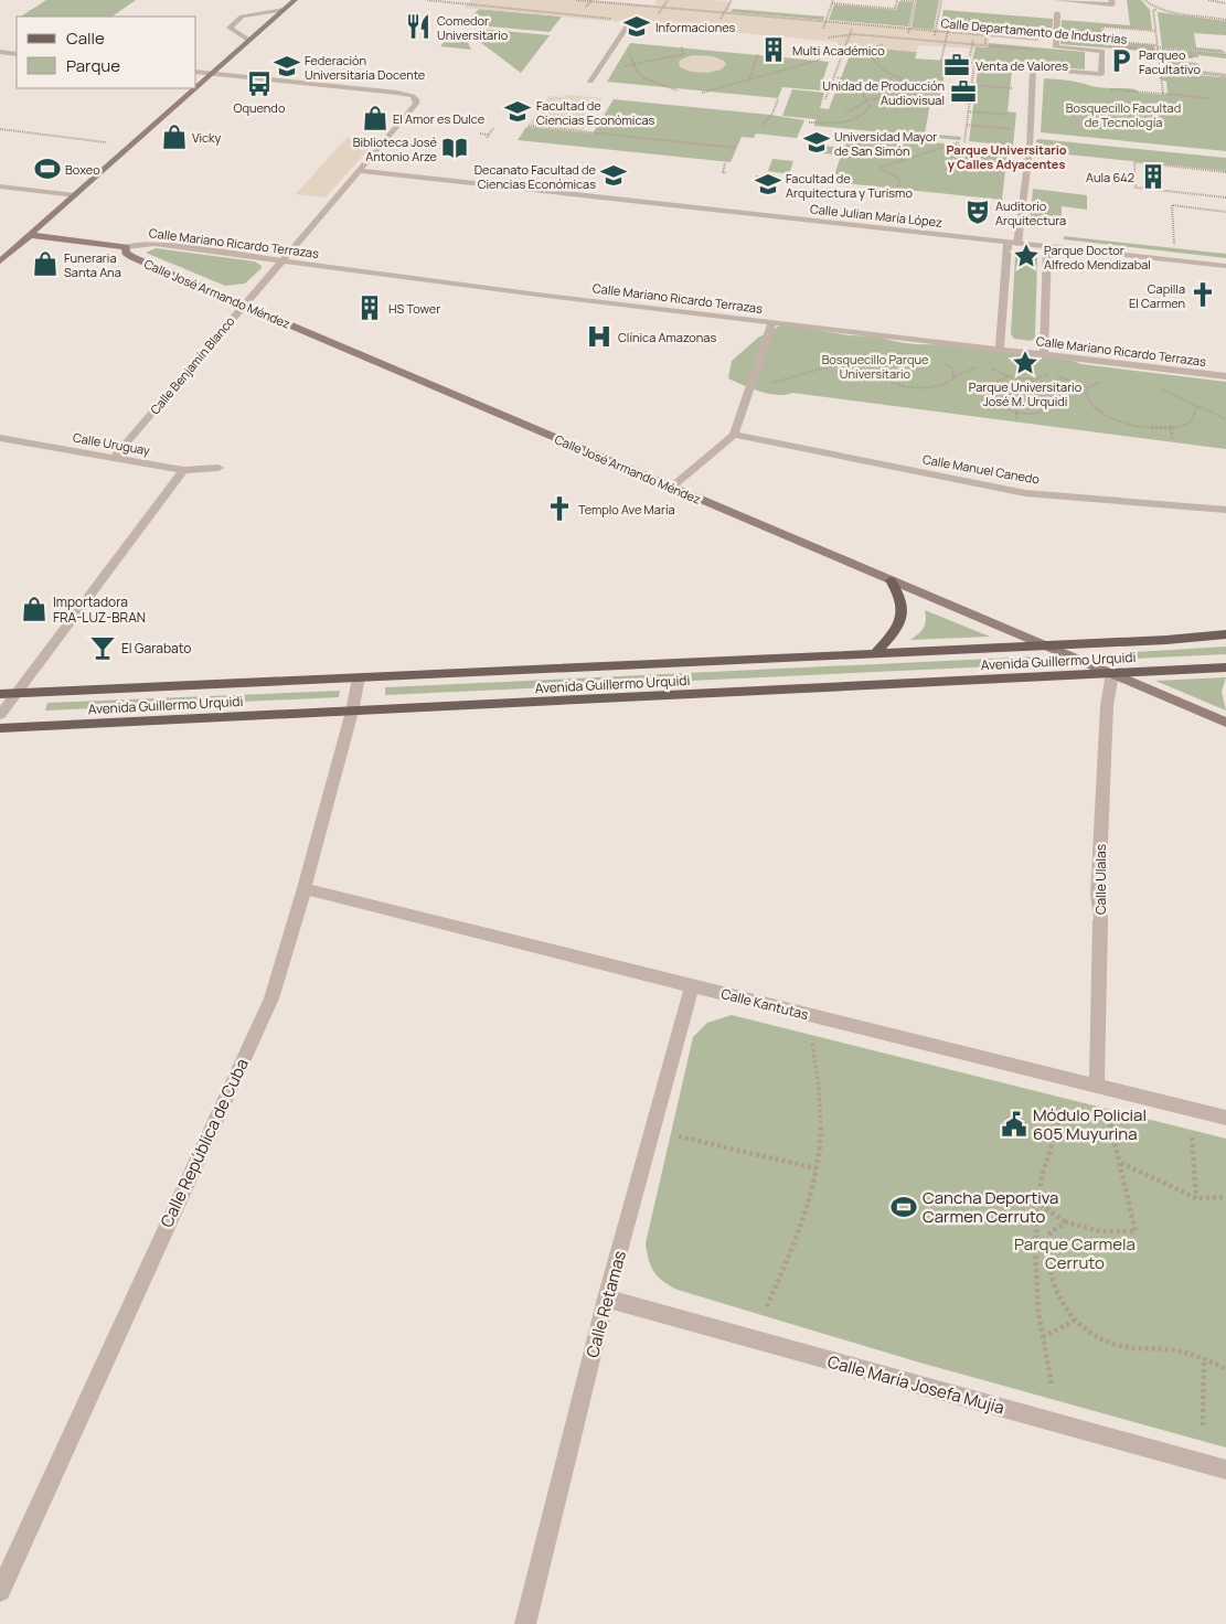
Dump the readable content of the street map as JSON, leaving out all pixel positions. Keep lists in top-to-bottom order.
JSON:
{
  "streets": {
    "main road": ["Avenida Guillermo Urquidi"],
    "street": [
      "Calle Julian María López",
      "Calle Mariano Ricardo Terrazas",
      "Calle José Armando Méndez",
      "Calle Benjamín Blanco",
      "Calle Uruguay",
      "Calle Manuel Canedo",
      "Calle Ulalas",
      "Calle Kantutas",
      "Calle República de Cuba",
      "Calle Retamas",
      "Calle María Josefa Mujía"
    ],
    "path": ["Calle Departamento de Industrias"]
  },
  "crossings": [
    ["Calle Julian María López", "Calle Benjamín Blanco"],
    ["Calle Mariano Ricardo Terrazas", "Calle José Armando Méndez"],
    ["Calle Mariano Ricardo Terrazas", "Calle Benjamín Blanco"],
    ["Calle José Armando Méndez", "Calle Benjamín Blanco"],
    ["Calle José Armando Méndez", "Avenida Guillermo Urquidi"],
    ["Calle José Armando Méndez", "Calle Ulalas"],
    ["Calle Benjamín Blanco", "Calle Uruguay"],
    ["Avenida Guillermo Urquidi", "Calle Ulalas"],
    ["Avenida Guillermo Urquidi", "Calle República de Cuba"],
    ["Calle Ulalas", "Calle Kantutas"],
    ["Calle Kantutas", "Calle República de Cuba"],
    ["Calle Kantutas", "Calle Retamas"],
    ["Calle Retamas", "Calle María Josefa Mujía"]
  ],
  "districts": ["Parque Universitario y Calles Adyacentes"],
  "parks": ["Bosquecillo Facultad de Tecnología", "Bosquecillo Parque Universitario", "Parque Carmela Cerruto"],
  "places": {
    "restaurant": ["Comedor Universitario"],
    "school or university": [
      "Informaciones",
      "Federación Universitaria Docente",
      "Facultad de Ciencias Económicas",
      "Universidad Mayor de San Simón",
      "Decanato Facultad de Ciencias Económicas",
      "Facultad de Arquitectura y Turismo"
    ],
    "building": ["Multi Académico", "Aula 642", "HS Tower"],
    "parking": ["Parqueo Facultativo"],
    "office": ["Venta de Valores", "Unidad de Producción Audiovisual"],
    "bus stop": ["Oquendo"],
    "shop": [
      "El Amor es Dulce",
      "Vicky",
      "Funeraria Santa Ana",
      "Importadora FRA-LUZ-BRAN"
    ],
    "library": ["Biblioteca José Antonio Arze"],
    "sports": ["Boxeo", "Cancha Deportiva Carmen Cerruto"],
    "theatre": ["Auditorio Arquitectura"],
    "place": ["Parque Doctor Alfredo Mendizabal", "Parque Universitario José M. Urquidi"],
    "church": ["Capilla El Carmen", "Templo Ave María"],
    "hospital": ["Clínica Amazonas"],
    "bar": ["El Garabato"],
    "public building": ["Módulo Policial 605 Muyurina"]
  },
  "legend": ["Calle", "Parque"]
}
